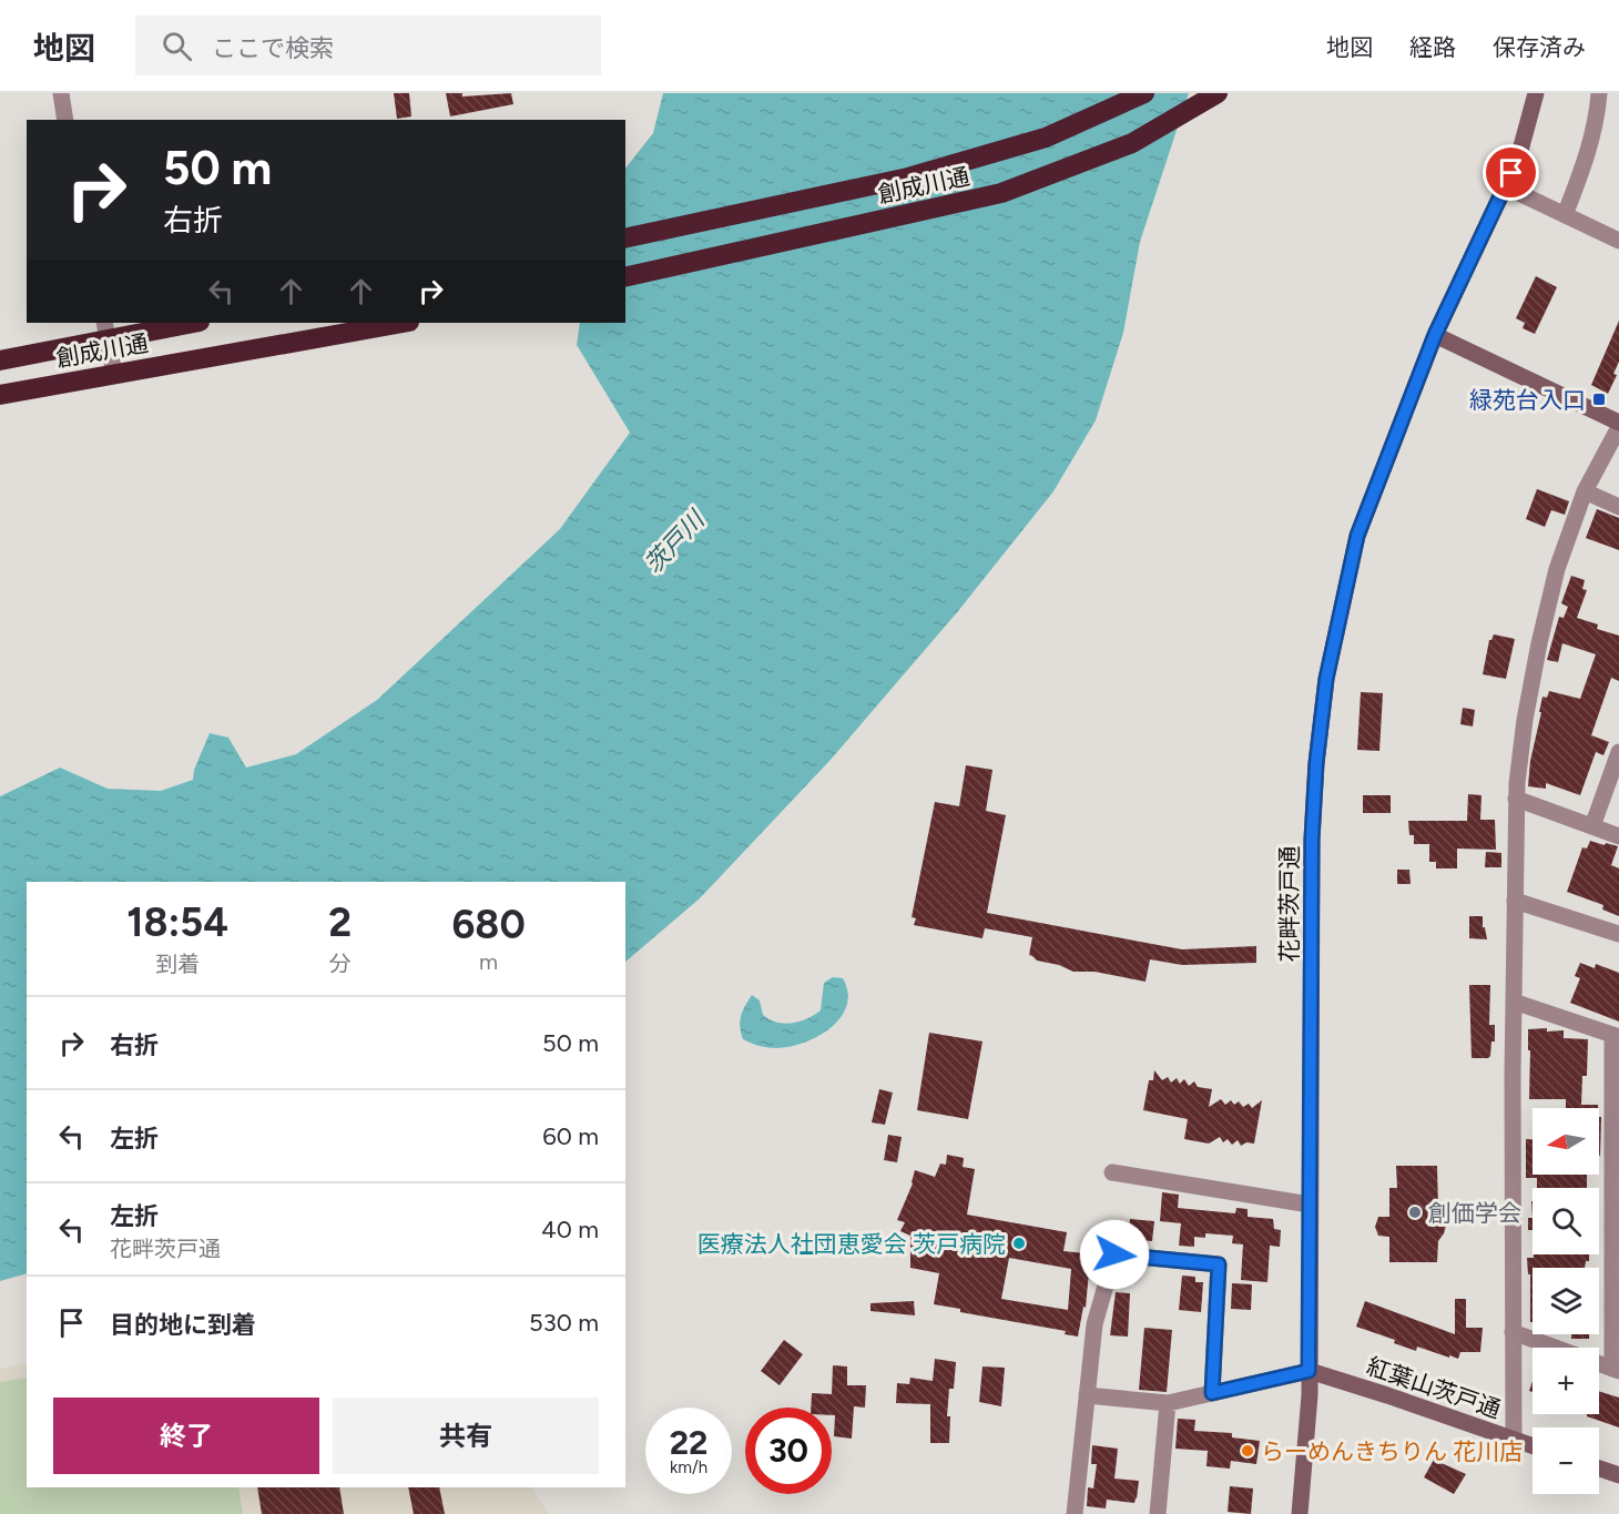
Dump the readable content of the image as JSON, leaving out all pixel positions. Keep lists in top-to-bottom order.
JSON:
{
  "streets": {
    "highway": ["創成川通"],
    "main road": ["花畔茨戸通", "紅葉山茨戸通"]
  },
  "crossings": [
    ["花畔茨戸通", "紅葉山茨戸通"]
  ],
  "water": ["茨戸川"],
  "places": {
    "transit": ["緑苑台入口"],
    "other": ["創価学会", "医療法人社団恵愛会 茨戸病院", "らーめんきちりん 花川店"]
  },
  "north": "left",
  "page": {
    "header": "地図",
    "search": "ここで検索",
    "nav": ["地図", "経路", "保存済み"],
    "turn": ["50 m", "右折"],
    "eta": [
      "18:54",
      "到着",
      "2",
      "分",
      "680",
      "m"
    ],
    "list": [
      {
        "name": "右折",
        "value": "50 m"
      },
      {
        "name": "左折",
        "value": "60 m"
      },
      {
        "name": "左折",
        "note": "花畔茨戸通",
        "value": "40 m"
      },
      {
        "name": "目的地に到着",
        "value": "530 m"
      }
    ],
    "map_buttons": ["+", "−"],
    "buttons": ["終了", "共有"],
    "speed": "22 km/h",
    "limit": "30"
  }
}
